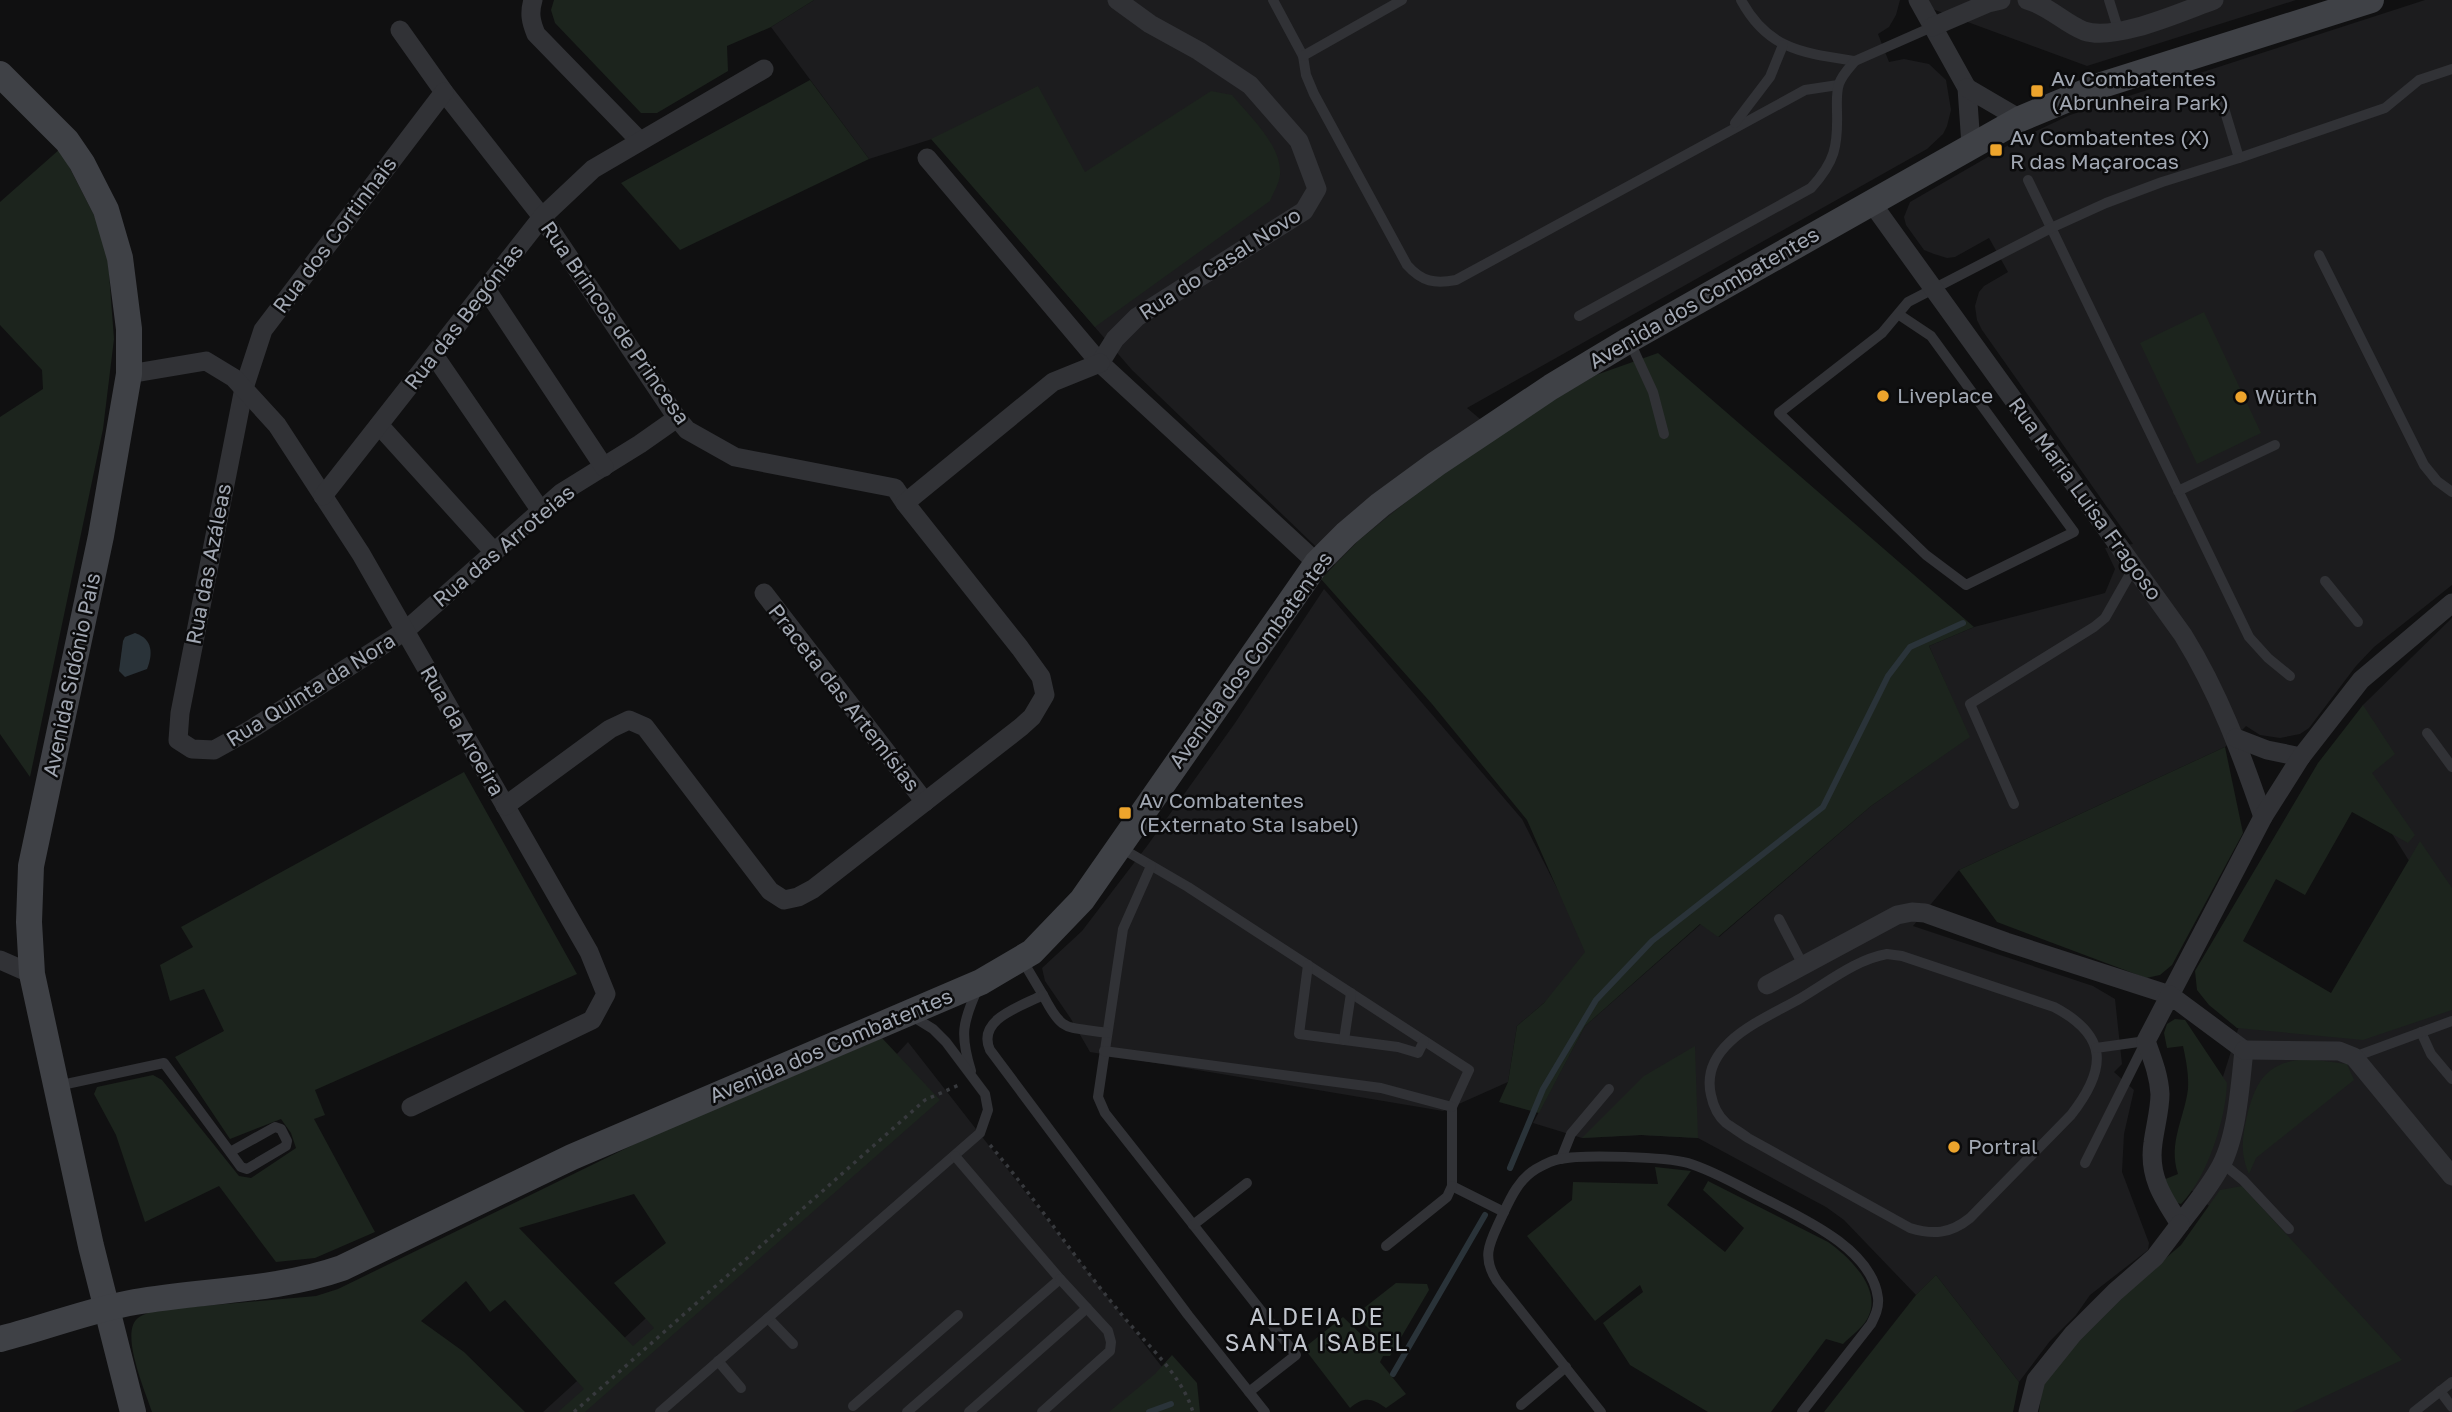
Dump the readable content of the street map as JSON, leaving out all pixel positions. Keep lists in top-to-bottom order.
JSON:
{
  "streets": {
    "street": [
      "Rua dos Cortinhais",
      "Rua do Casal Novo",
      "Avenida dos Combatentes",
      "Rua das Begónias",
      "Rua Brincos de Princesa",
      "Rua Maria Luisa Fragoso",
      "Rua das Arroteias",
      "Rua das Azáleas",
      "Avenida Sidónio Pais",
      "Rua Quinta da Nora",
      "Praceta das Artemísias",
      "Rua da Aroeira"
    ]
  },
  "crossings": [
    ["Rua dos Cortinhais", "Rua Brincos de Princesa"],
    ["Rua dos Cortinhais", "Rua das Azáleas"],
    ["Rua dos Cortinhais", "Rua da Aroeira"],
    ["Avenida dos Combatentes", "Rua Maria Luisa Fragoso"],
    ["Avenida dos Combatentes", "Avenida Sidónio Pais"],
    ["Rua das Begónias", "Rua Brincos de Princesa"],
    ["Rua das Begónias", "Rua da Aroeira"],
    ["Rua Brincos de Princesa", "Rua das Arroteias"],
    ["Rua Brincos de Princesa", "Praceta das Artemísias"],
    ["Rua das Arroteias", "Rua Quinta da Nora"],
    ["Rua das Arroteias", "Rua da Aroeira"],
    ["Rua das Azáleas", "Rua Quinta da Nora"],
    ["Rua das Azáleas", "Rua da Aroeira"],
    ["Avenida Sidónio Pais", "Rua da Aroeira"],
    ["Rua Quinta da Nora", "Rua da Aroeira"]
  ],
  "districts": ["ALDEIA DE SANTA ISABEL"],
  "places": {
    "transit": ["Av Combatentes (Abrunheira Park)", "Av Combatentes (X) R das Maçarocas", "Av Combatentes (Externato Sta Isabel)"],
    "other": ["Liveplace", "Würth", "Portral"]
  }
}
